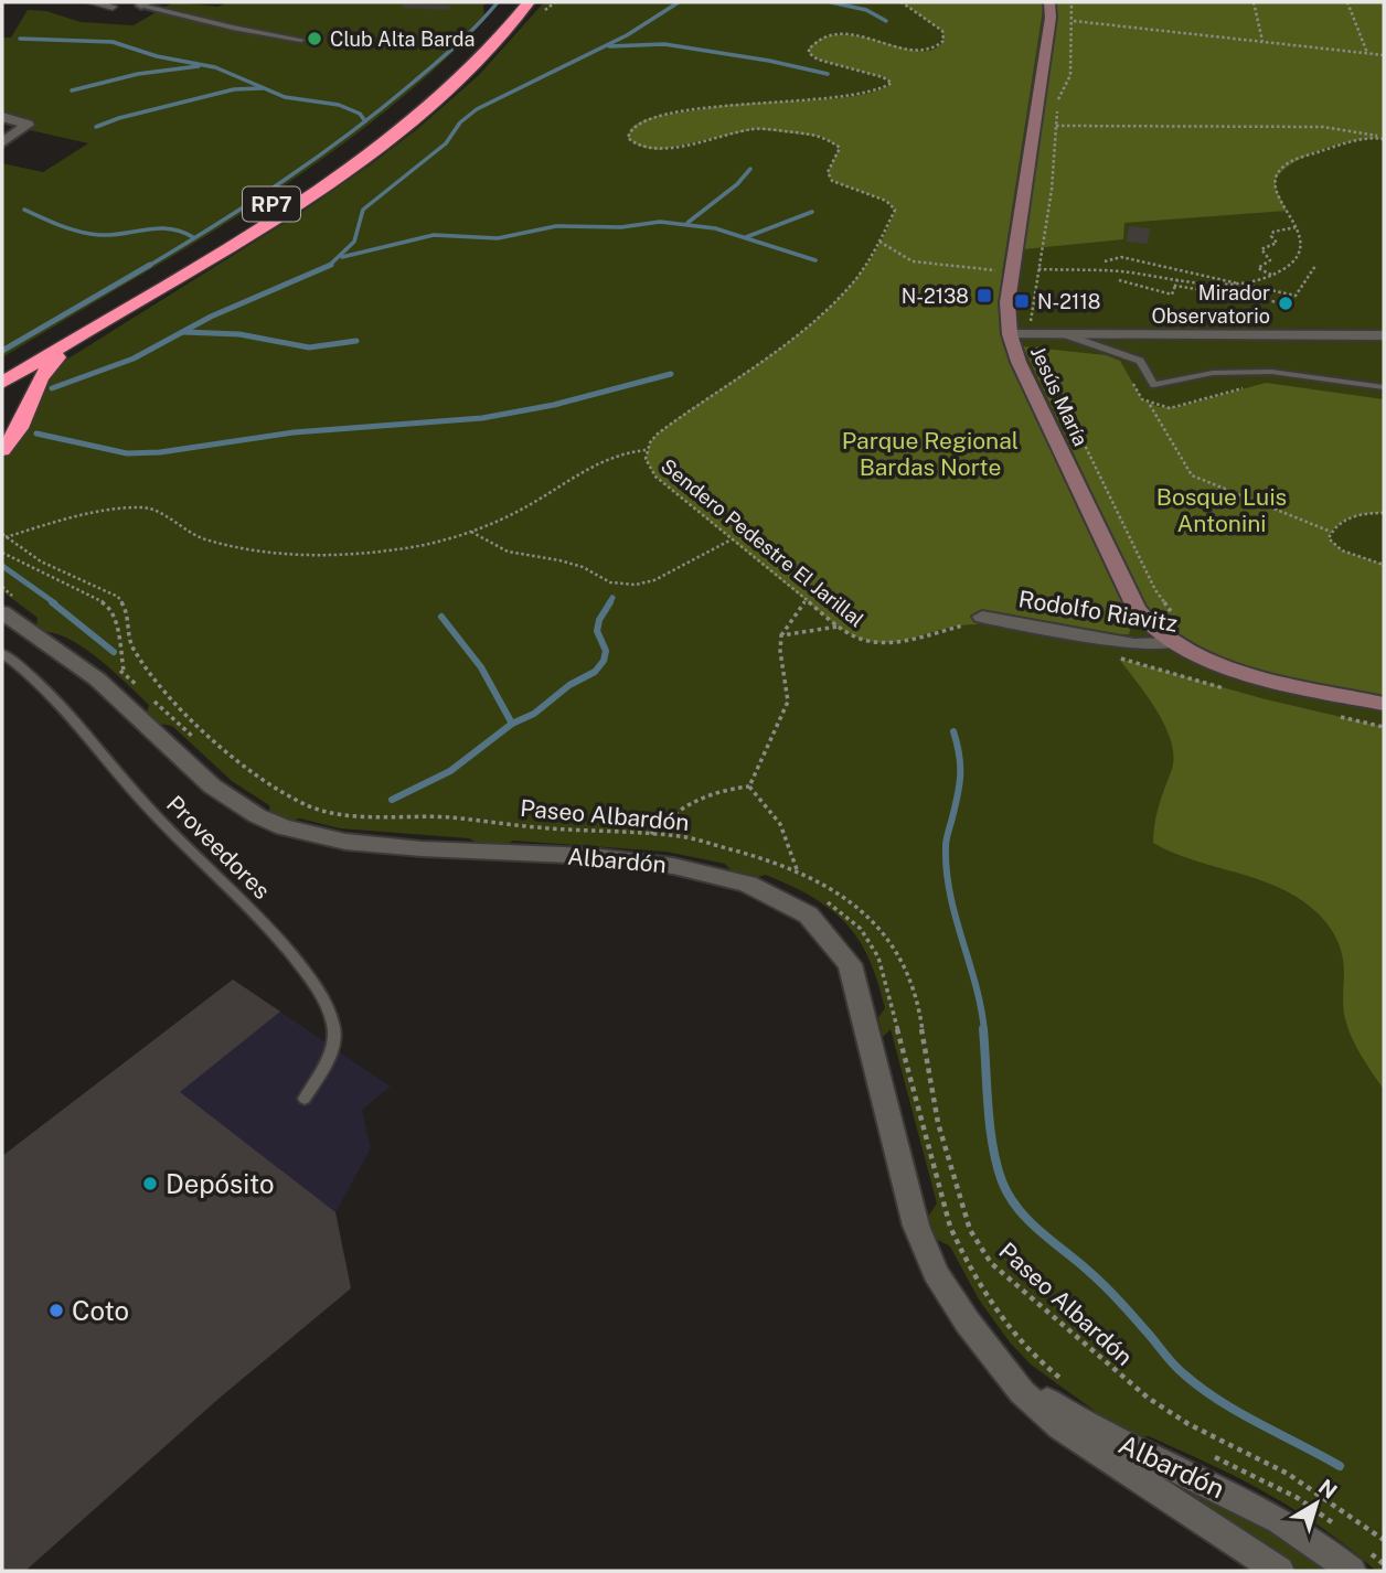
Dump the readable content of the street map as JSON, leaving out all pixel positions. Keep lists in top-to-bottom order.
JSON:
{
  "streets": {
    "highway": ["RP7"],
    "main road": ["Jesús María", "Rodolfo Riavitz"],
    "street": ["Albardón"],
    "lane": ["Proveedores"],
    "path": ["Sendero Pedestre El Jarillal", "Paseo Albardón"]
  },
  "crossings": [
    ["Jesús María", "Rodolfo Riavitz"],
    ["Sendero Pedestre El Jarillal", "Rodolfo Riavitz"]
  ],
  "parks": ["Parque Regional Bardas Norte", "Bosque Luis Antonini"],
  "places": {
    "other": [
      "Club Alta Barda",
      "Mirador Observatorio",
      "Depósito",
      "Coto"
    ],
    "transit": ["N-2138", "N-2118"]
  },
  "north": "top right"
}
